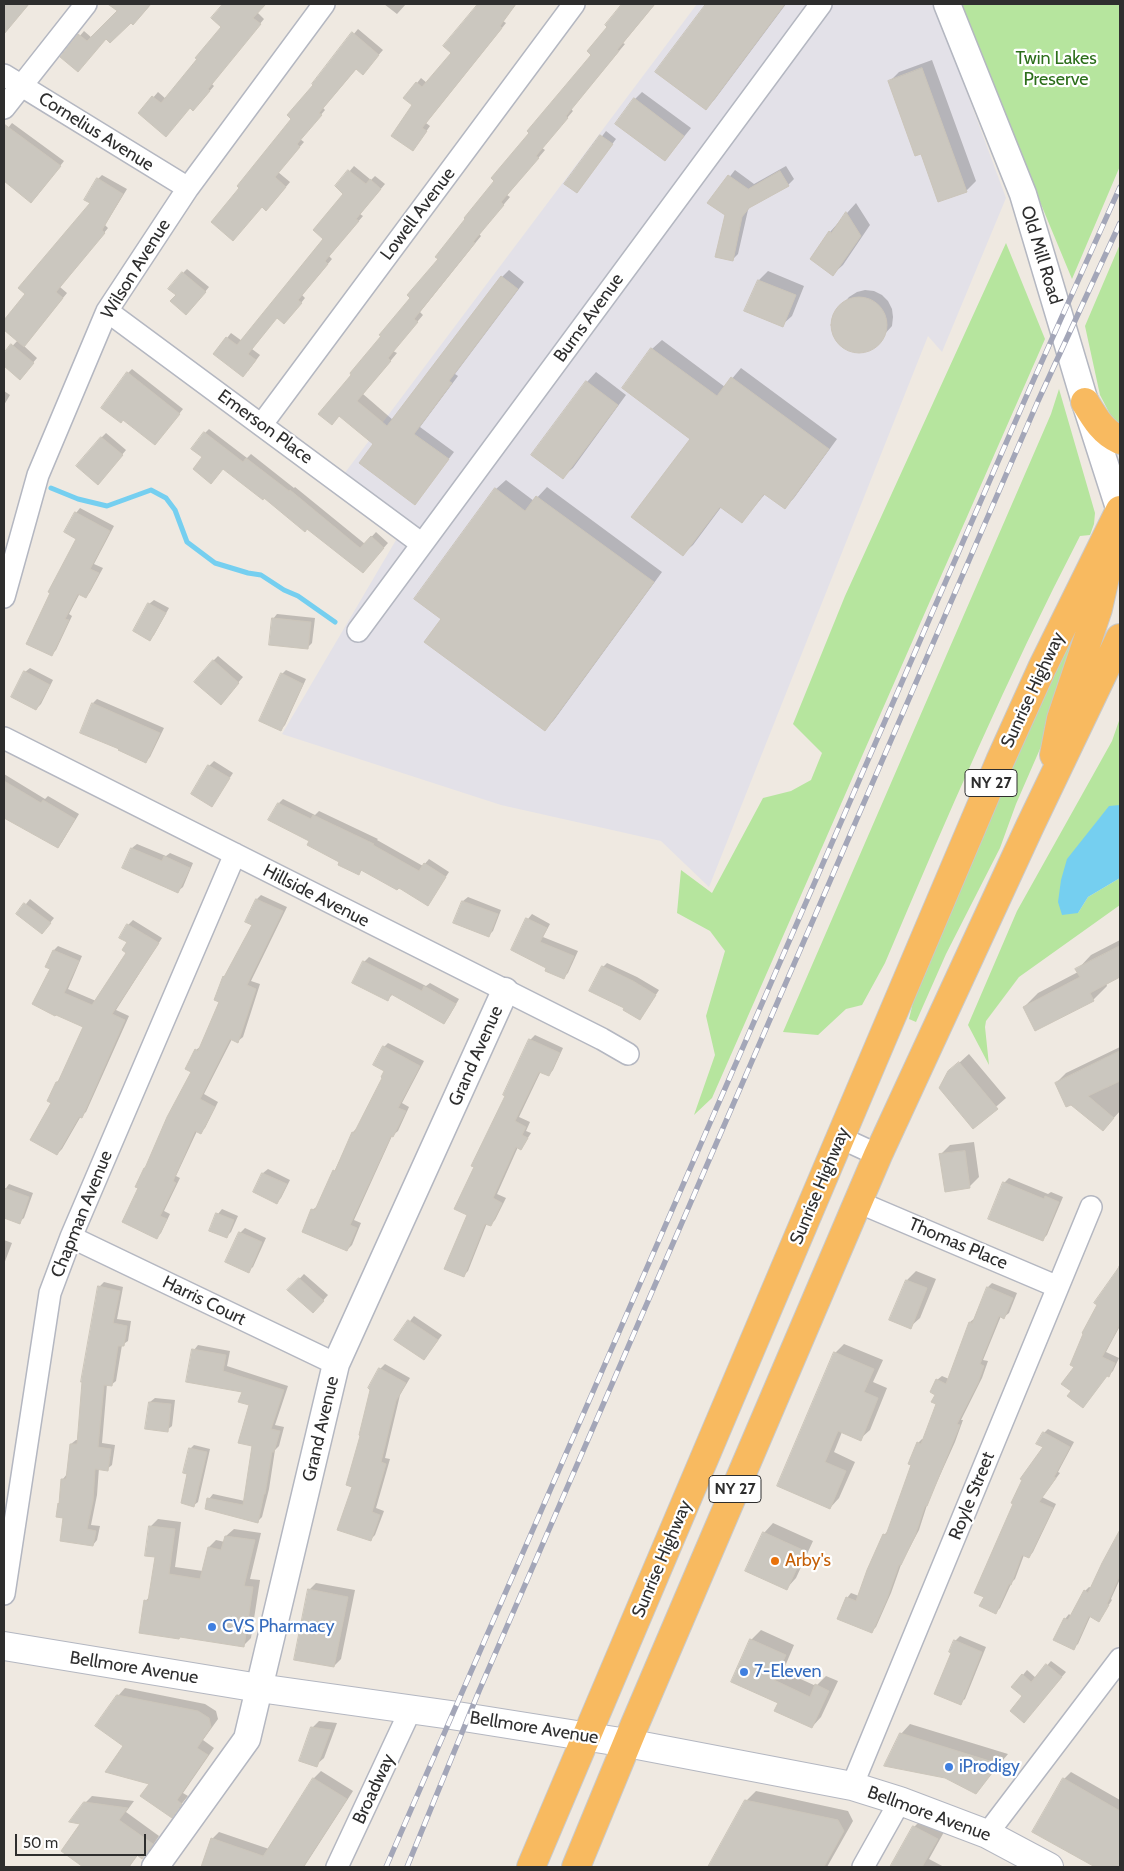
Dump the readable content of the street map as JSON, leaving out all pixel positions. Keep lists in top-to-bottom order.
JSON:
{
  "streets": {
    "highway": ["Sunrise Highway", "NY 27"],
    "main road": ["Bellmore Avenue"],
    "street": [
      "Cornelius Avenue",
      "Lowell Avenue",
      "Old Mill Road",
      "Wilson Avenue",
      "Burns Avenue",
      "Emerson Place",
      "Hillside Avenue",
      "Grand Avenue",
      "Chapman Avenue",
      "Thomas Place",
      "Harris Court",
      "Royle Street",
      "Broadway"
    ]
  },
  "crossings": [
    ["Cornelius Avenue", "Wilson Avenue"],
    ["Lowell Avenue", "Emerson Place"],
    ["Old Mill Road", "Sunrise Highway"],
    ["Wilson Avenue", "Emerson Place"],
    ["Burns Avenue", "Emerson Place"],
    ["Sunrise Highway", "Bellmore Avenue"],
    ["NY 27", "Thomas Place"],
    ["NY 27", "Bellmore Avenue"],
    ["Hillside Avenue", "Grand Avenue"],
    ["Hillside Avenue", "Chapman Avenue"],
    ["Grand Avenue", "Harris Court"],
    ["Grand Avenue", "Bellmore Avenue"],
    ["Chapman Avenue", "Harris Court"],
    ["Thomas Place", "Royle Street"],
    ["Royle Street", "Bellmore Avenue"],
    ["Bellmore Avenue", "Broadway"]
  ],
  "parks": ["Twin Lakes Preserve"],
  "places": [
    "Arby's",
    "CVS Pharmacy",
    "7-Eleven",
    "iProdigy"
  ],
  "scale_bar": "50 m"
}
